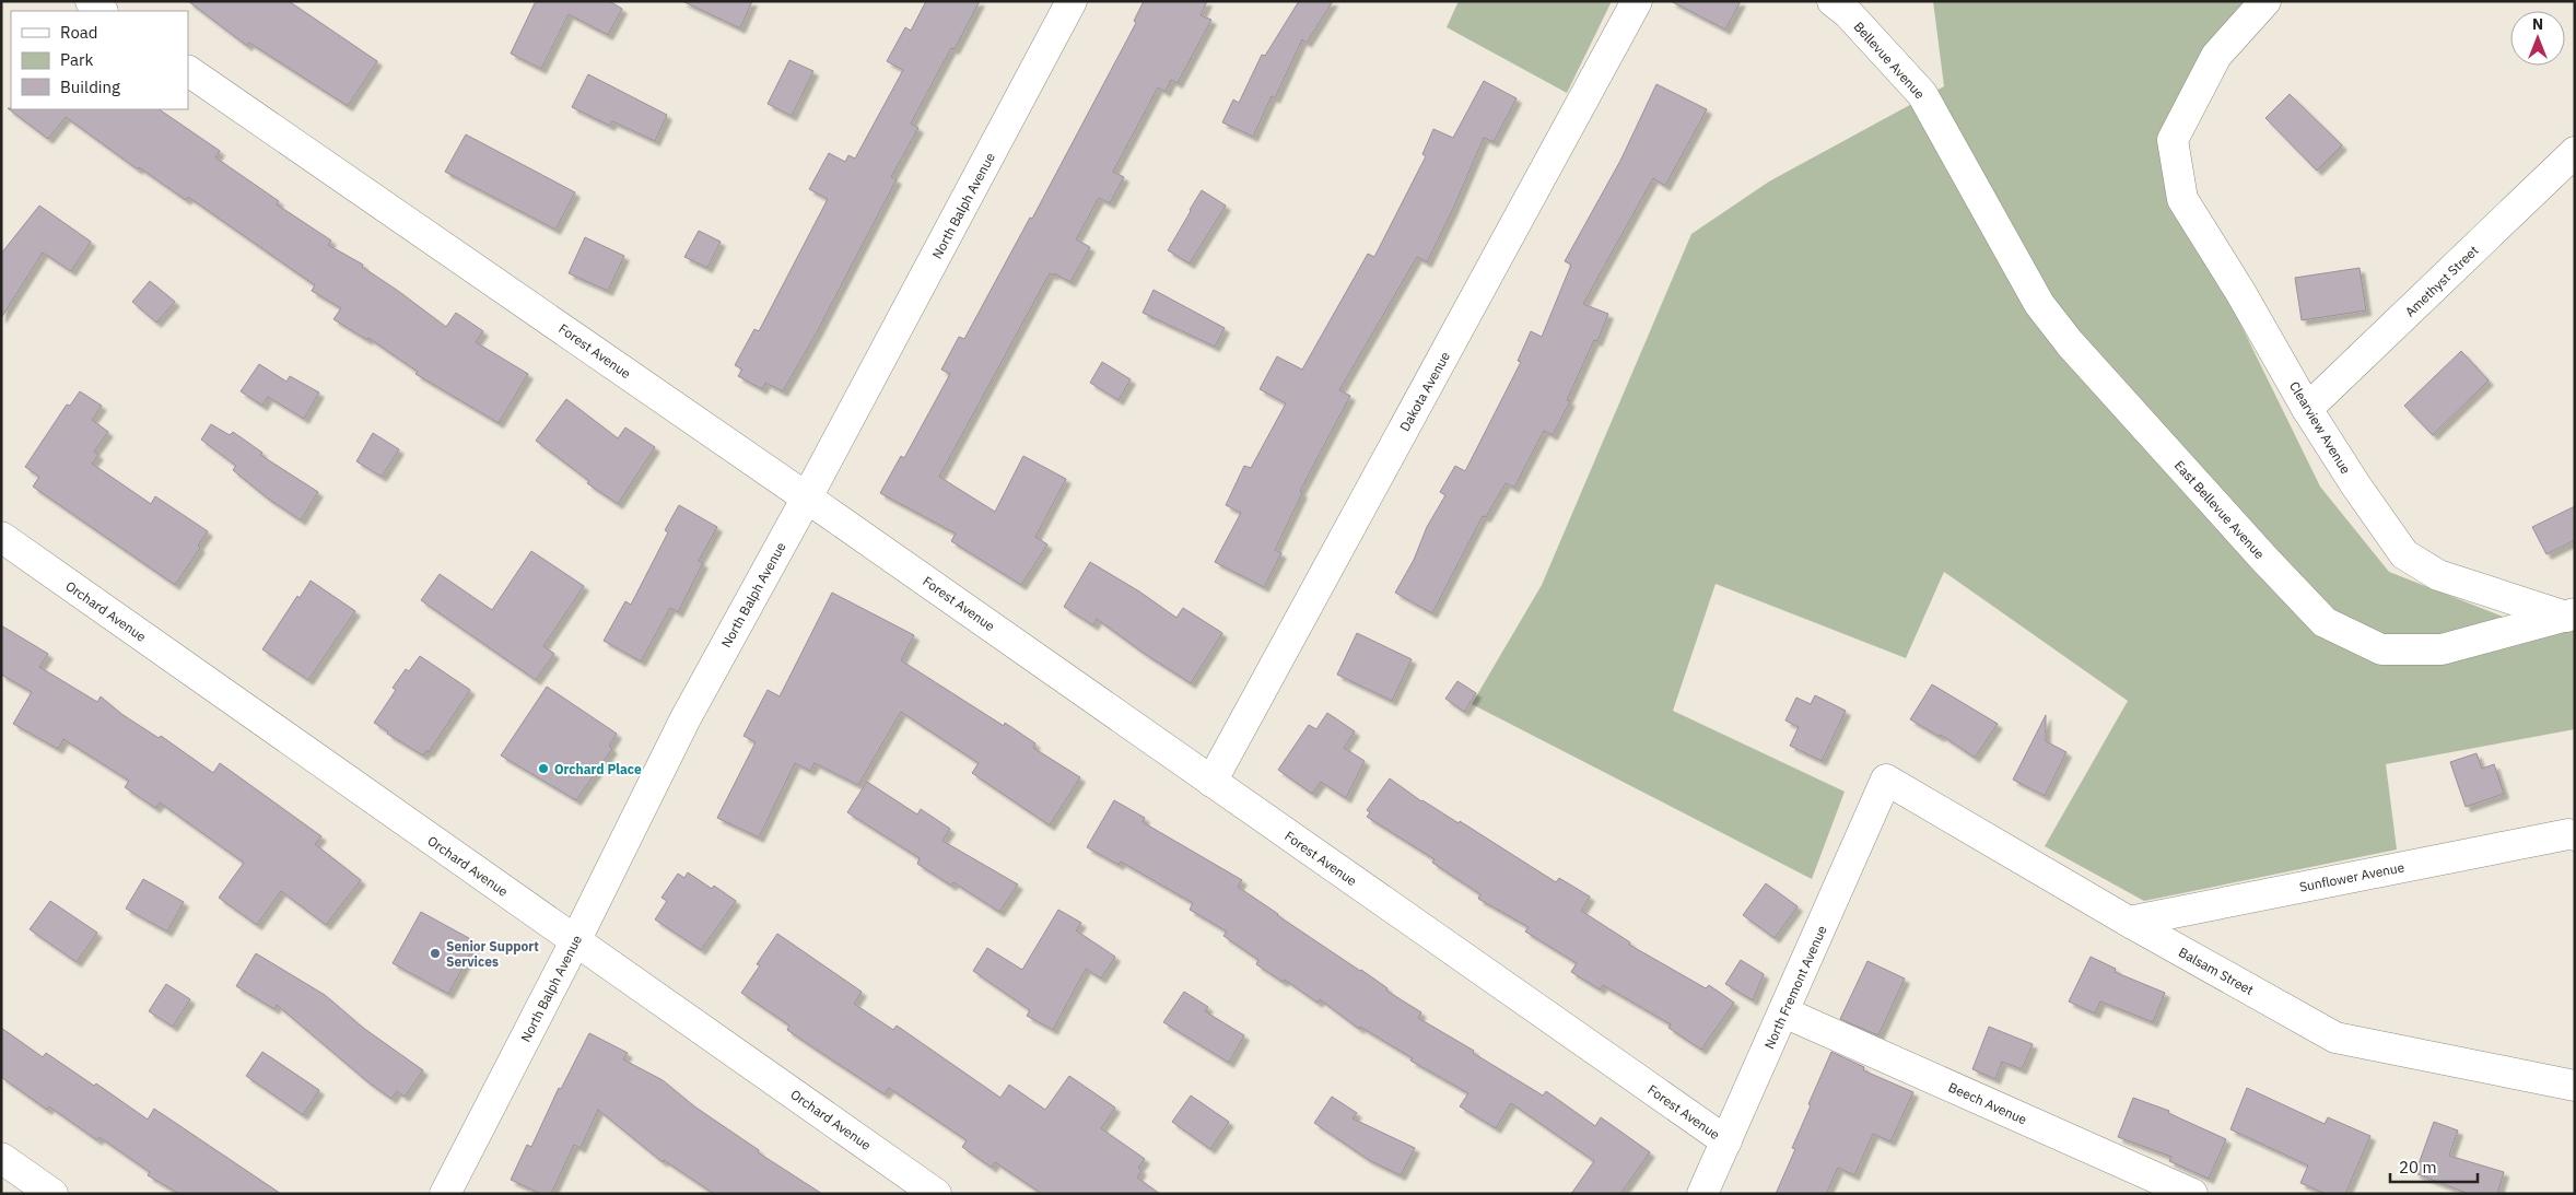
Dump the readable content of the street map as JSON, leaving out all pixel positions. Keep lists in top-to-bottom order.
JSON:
{
  "streets": {
    "street": [
      "Bellevue Avenue",
      "North Balph Avenue",
      "Amethyst Street",
      "Forest Avenue",
      "Dakota Avenue",
      "Clearview Avenue",
      "East Bellevue Avenue",
      "Orchard Avenue",
      "Sunflower Avenue",
      "Balsam Street",
      "North Fremont Avenue",
      "Beech Avenue"
    ]
  },
  "crossings": [
    ["Bellevue Avenue", "East Bellevue Avenue"],
    ["North Balph Avenue", "Forest Avenue"],
    ["North Balph Avenue", "Orchard Avenue"],
    ["Amethyst Street", "Clearview Avenue"],
    ["Forest Avenue", "Dakota Avenue"],
    ["Forest Avenue", "North Fremont Avenue"],
    ["Clearview Avenue", "East Bellevue Avenue"],
    ["Sunflower Avenue", "Balsam Street"],
    ["Balsam Street", "North Fremont Avenue"],
    ["North Fremont Avenue", "Beech Avenue"]
  ],
  "places": ["Orchard Place", "Senior Support Services"],
  "legend": ["Road", "Park", "Building"],
  "scale_bar": "20 m",
  "north": "top"
}
